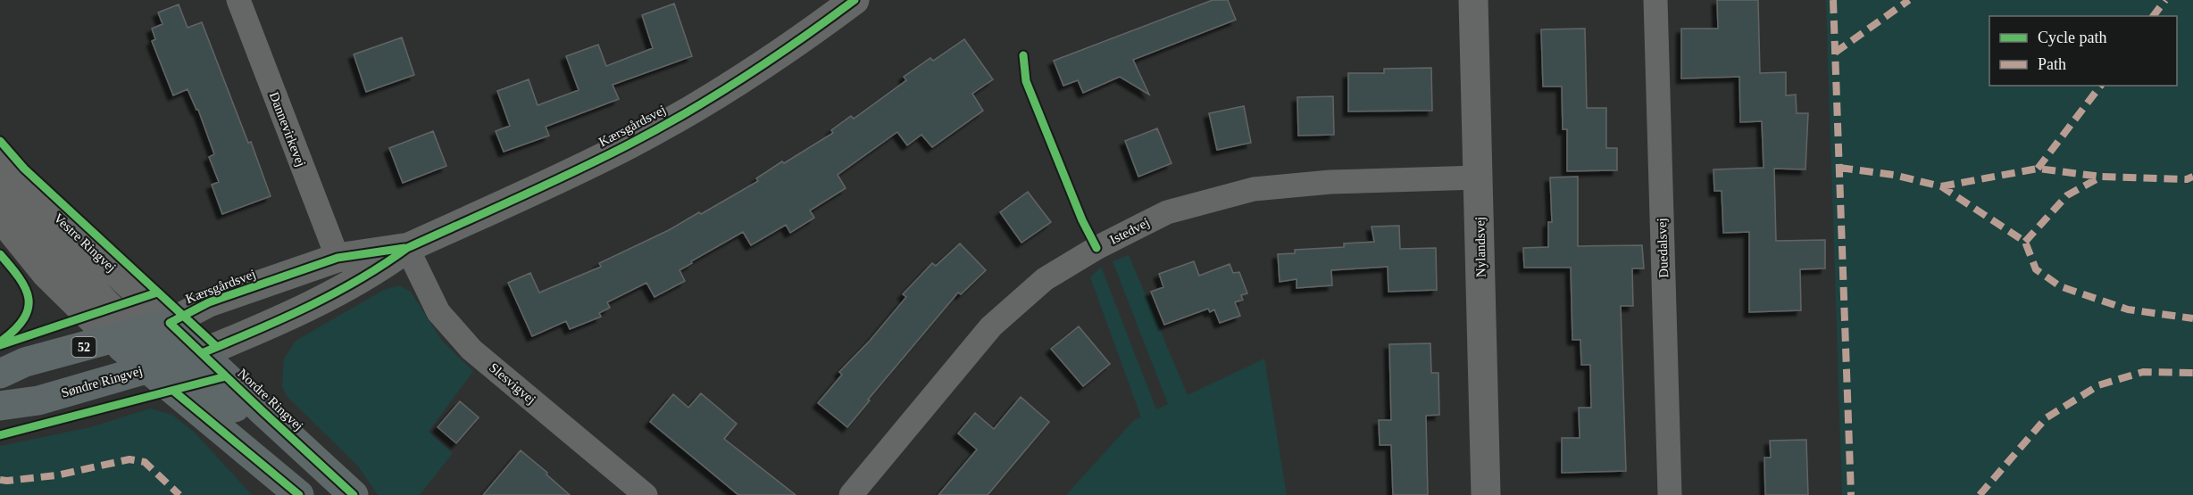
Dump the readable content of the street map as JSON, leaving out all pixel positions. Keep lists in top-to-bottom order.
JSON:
{
  "streets": {
    "main road": ["52", "Søndre Ringvej", "Nordre Ringvej"],
    "street": [
      "Kærsgårdsvej",
      "Dannevirkevej",
      "Istedvej",
      "Vestre Ringvej",
      "Nylandsvej",
      "Duedalsvej",
      "Slesvigvej"
    ]
  },
  "crossings": [
    ["Kærsgårdsvej", "Dannevirkevej"],
    ["Kærsgårdsvej", "Vestre Ringvej"],
    ["Kærsgårdsvej", "52"],
    ["Kærsgårdsvej", "Søndre Ringvej"],
    ["Kærsgårdsvej", "Slesvigvej"],
    ["Kærsgårdsvej", "Nordre Ringvej"],
    ["Istedvej", "Nylandsvej"],
    ["Vestre Ringvej", "52"],
    ["Vestre Ringvej", "Nordre Ringvej"],
    ["52", "Søndre Ringvej"],
    ["52", "Nordre Ringvej"],
    ["Søndre Ringvej", "Nordre Ringvej"]
  ],
  "legend": ["Cycle path", "Path"]
}
